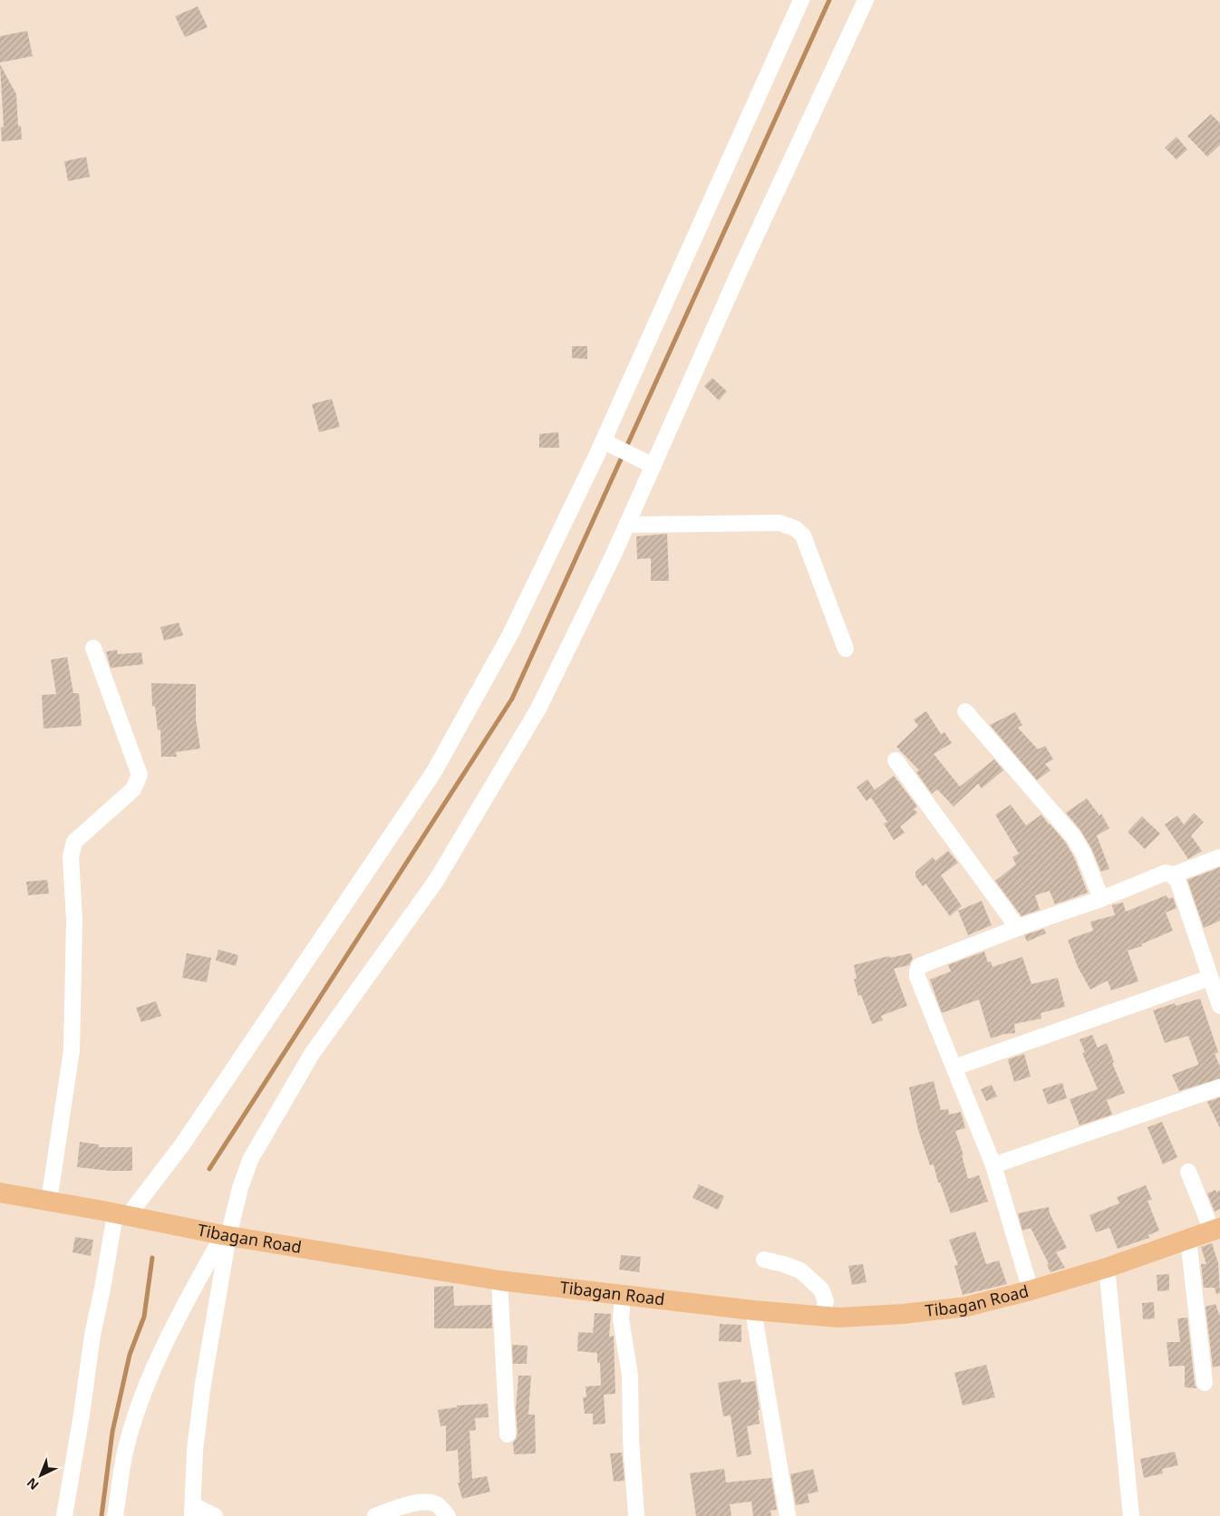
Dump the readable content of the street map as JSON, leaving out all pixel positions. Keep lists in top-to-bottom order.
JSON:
{
  "streets": {
    "main road": ["Tibagan Road"]
  },
  "north": "bottom left"
}
